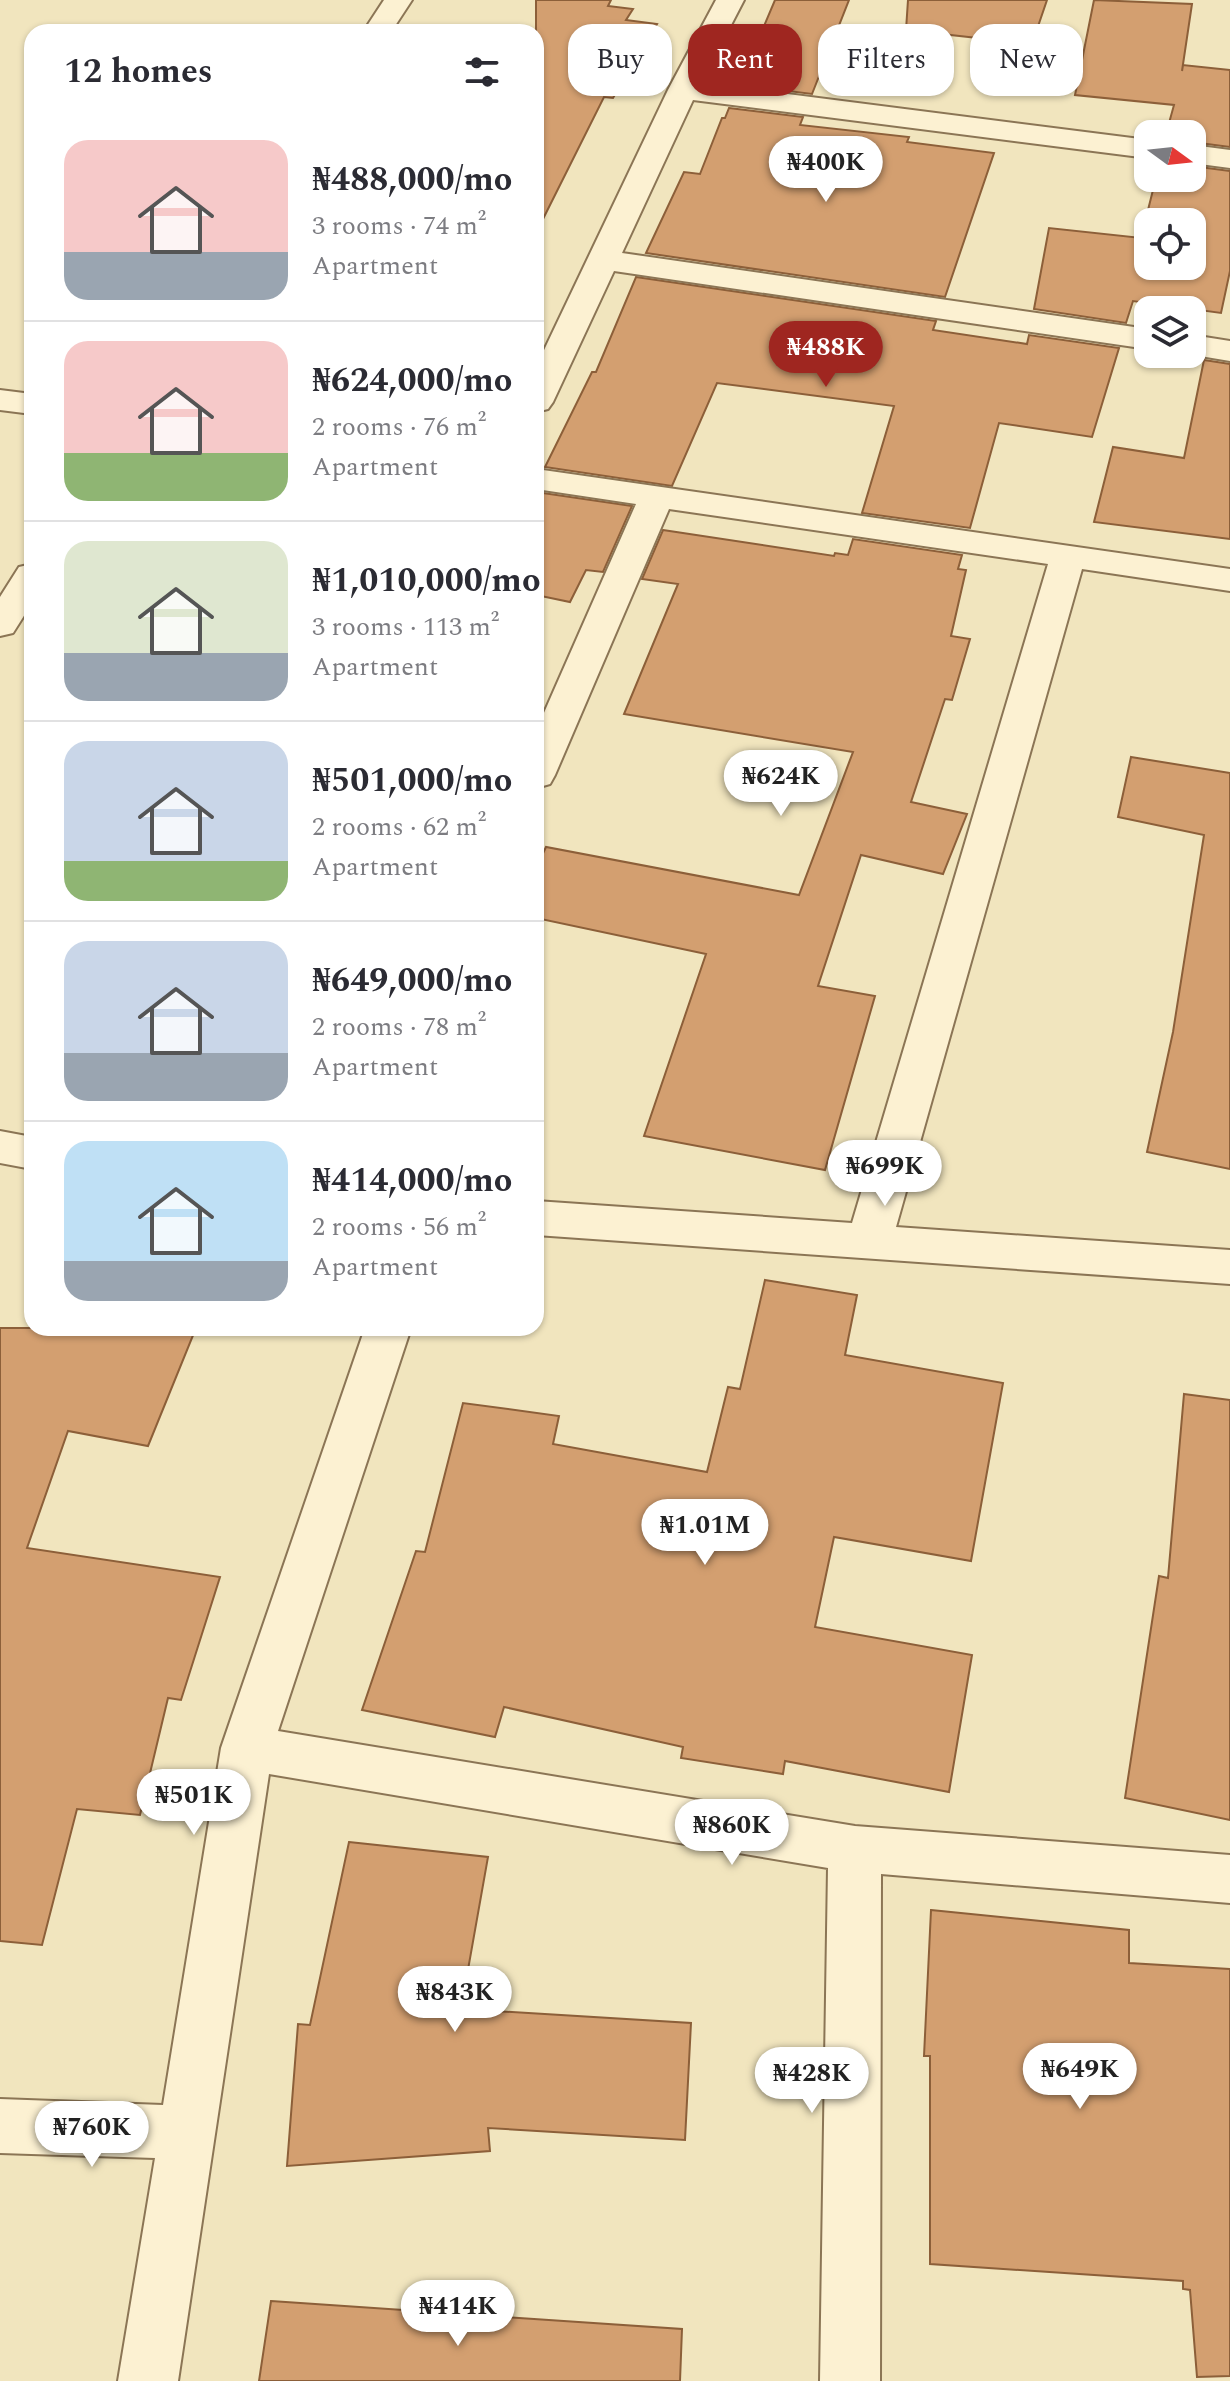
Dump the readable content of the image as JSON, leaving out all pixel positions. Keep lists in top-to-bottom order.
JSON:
{
  "north": "right",
  "page": {
    "chip": [
      "Buy",
      "Rent",
      "Filters",
      "New"
    ],
    "heading": "12 homes",
    "list": [
      {
        "name": "₦488,000/mo",
        "note": "3 rooms · 74 m² · Apartment"
      },
      {
        "name": "₦624,000/mo",
        "note": "2 rooms · 76 m² · Apartment"
      },
      {
        "name": "₦1,010,000/mo",
        "note": "3 rooms · 113 m² · Apartment"
      },
      {
        "name": "₦501,000/mo",
        "note": "2 rooms · 62 m² · Apartment"
      },
      {
        "name": "₦649,000/mo",
        "note": "2 rooms · 78 m² · Apartment"
      },
      {
        "name": "₦414,000/mo",
        "note": "2 rooms · 56 m² · Apartment"
      }
    ],
    "price": [
      "₦400K",
      "₦488K",
      "₦624K",
      "₦699K",
      "₦1.01M",
      "₦501K",
      "₦860K",
      "₦843K",
      "₦649K",
      "₦428K",
      "₦760K",
      "₦414K"
    ]
  }
}
